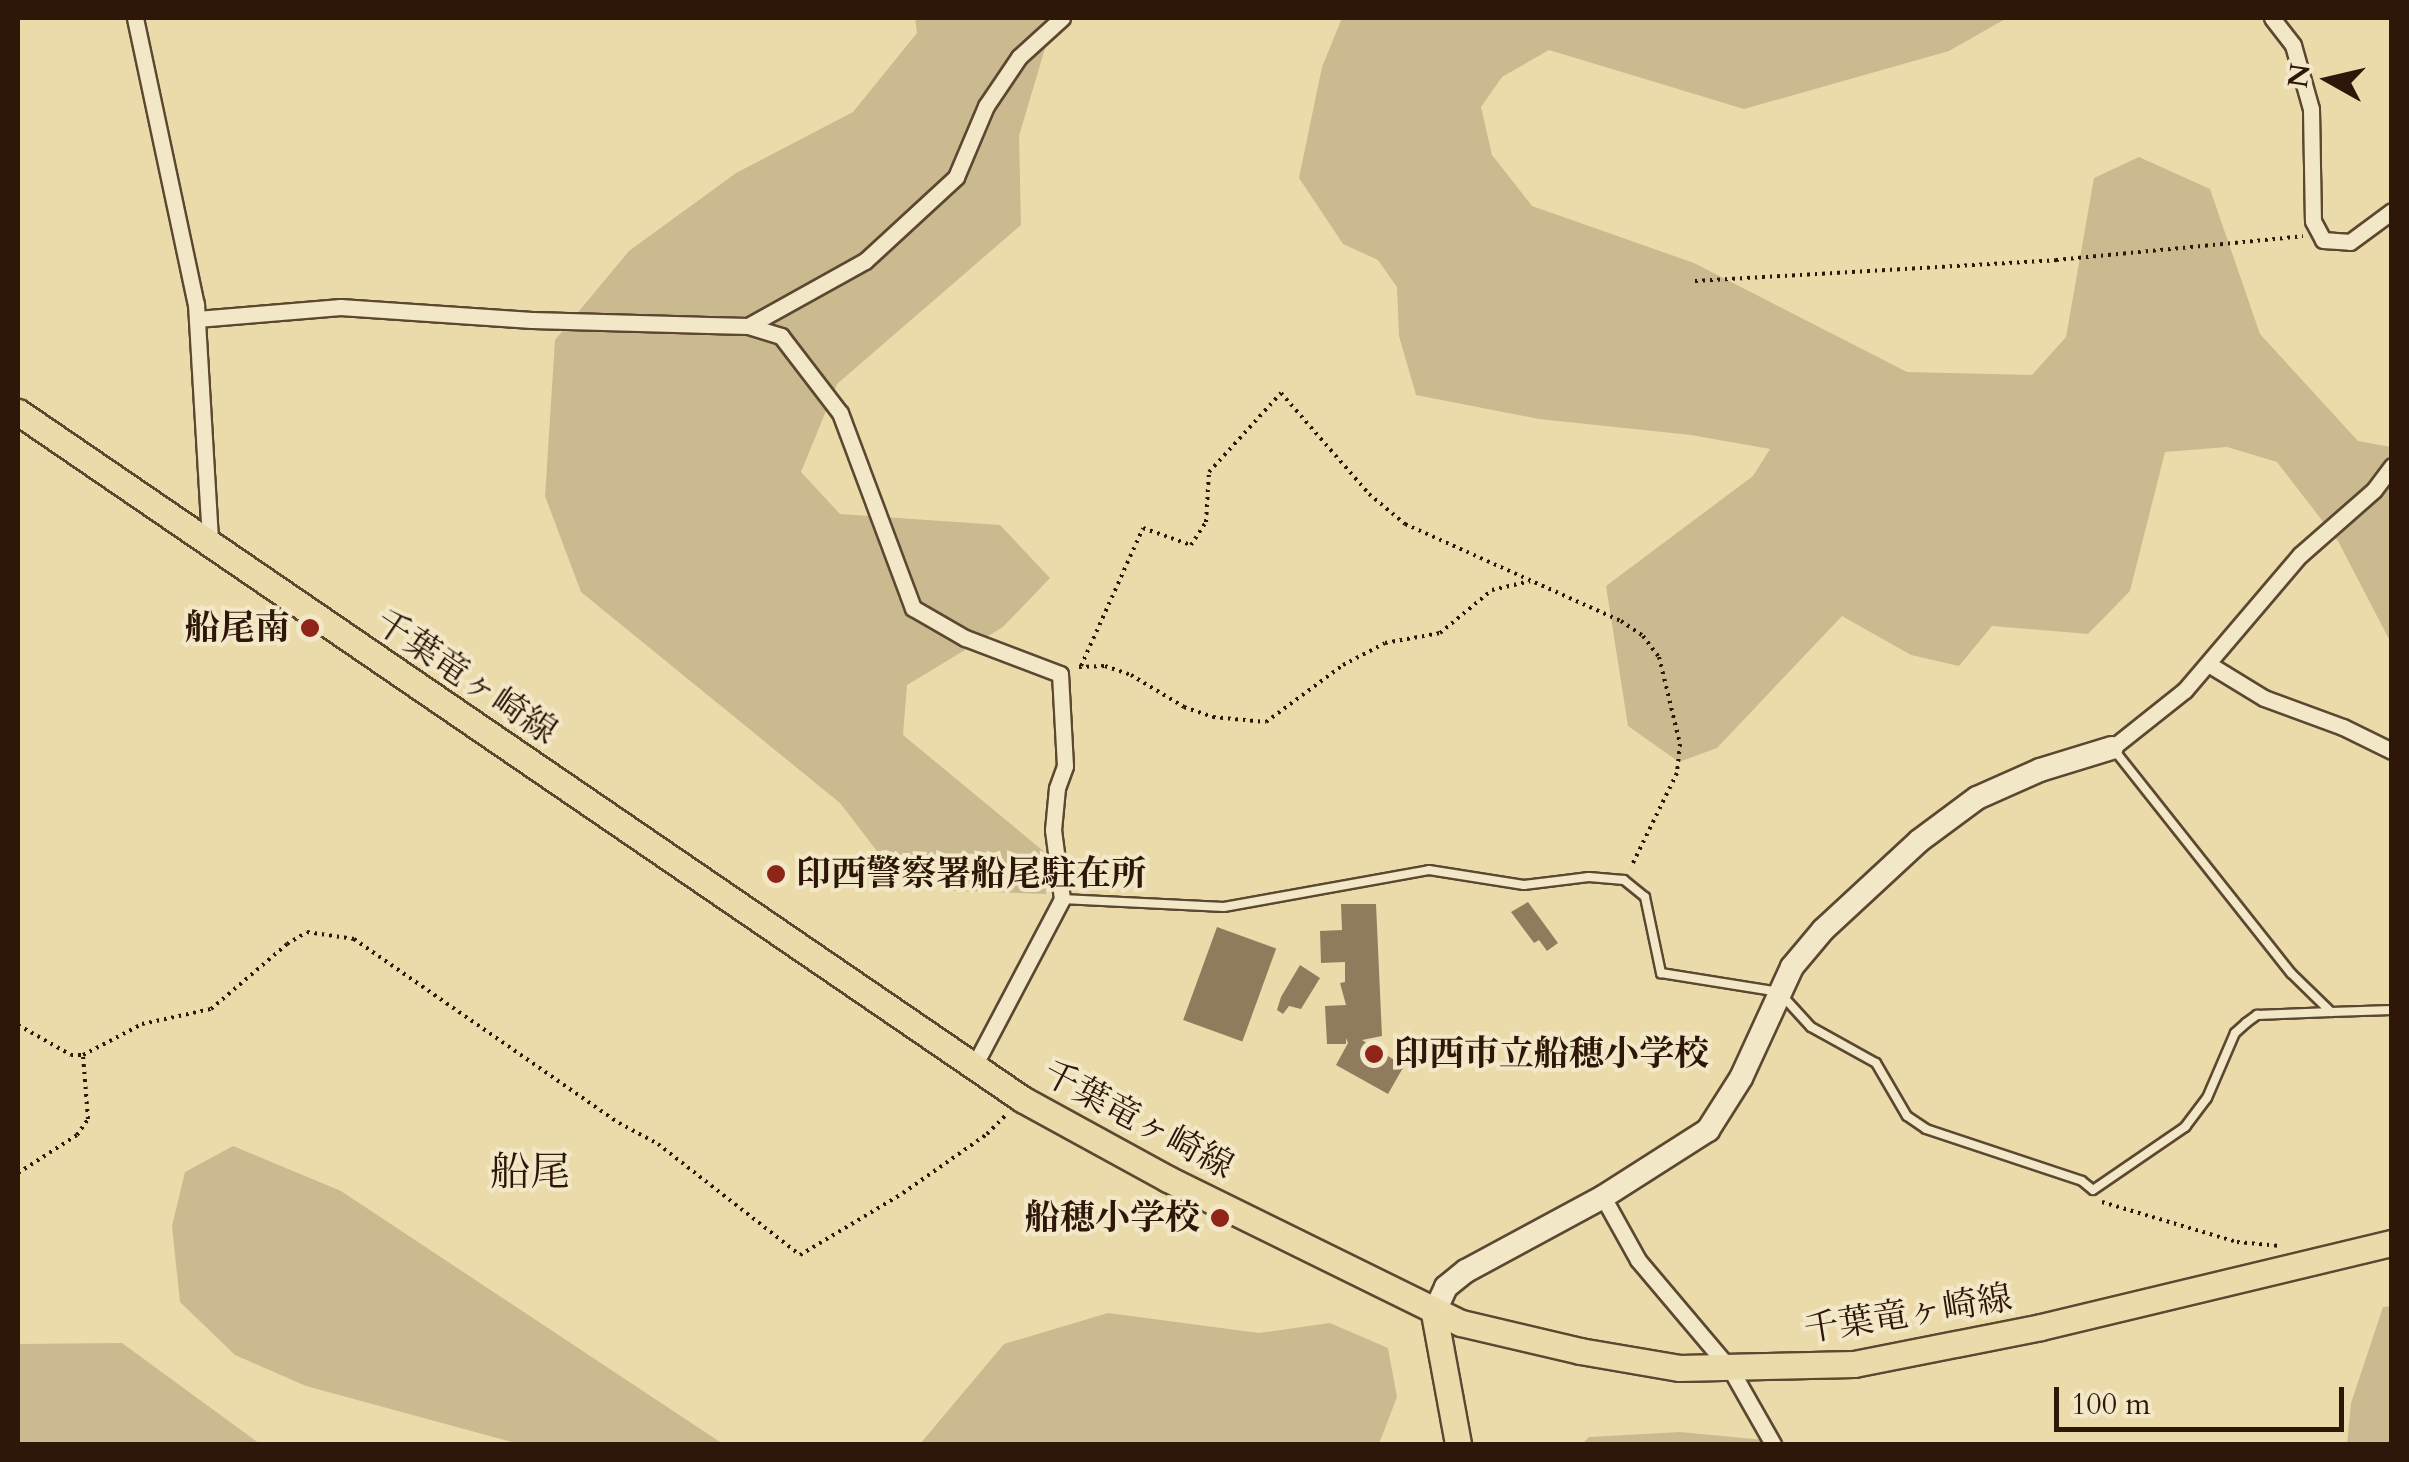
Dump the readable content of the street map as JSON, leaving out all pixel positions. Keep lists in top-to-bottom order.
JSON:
{
  "streets": {
    "main road": ["千葉竜ヶ崎線"]
  },
  "districts": ["船尾"],
  "places": [
    "船尾南",
    "印西警察署船尾駐在所",
    "印西市立船穂小学校",
    "船穂小学校"
  ],
  "scale_bar": "100 m",
  "north": "left"
}
